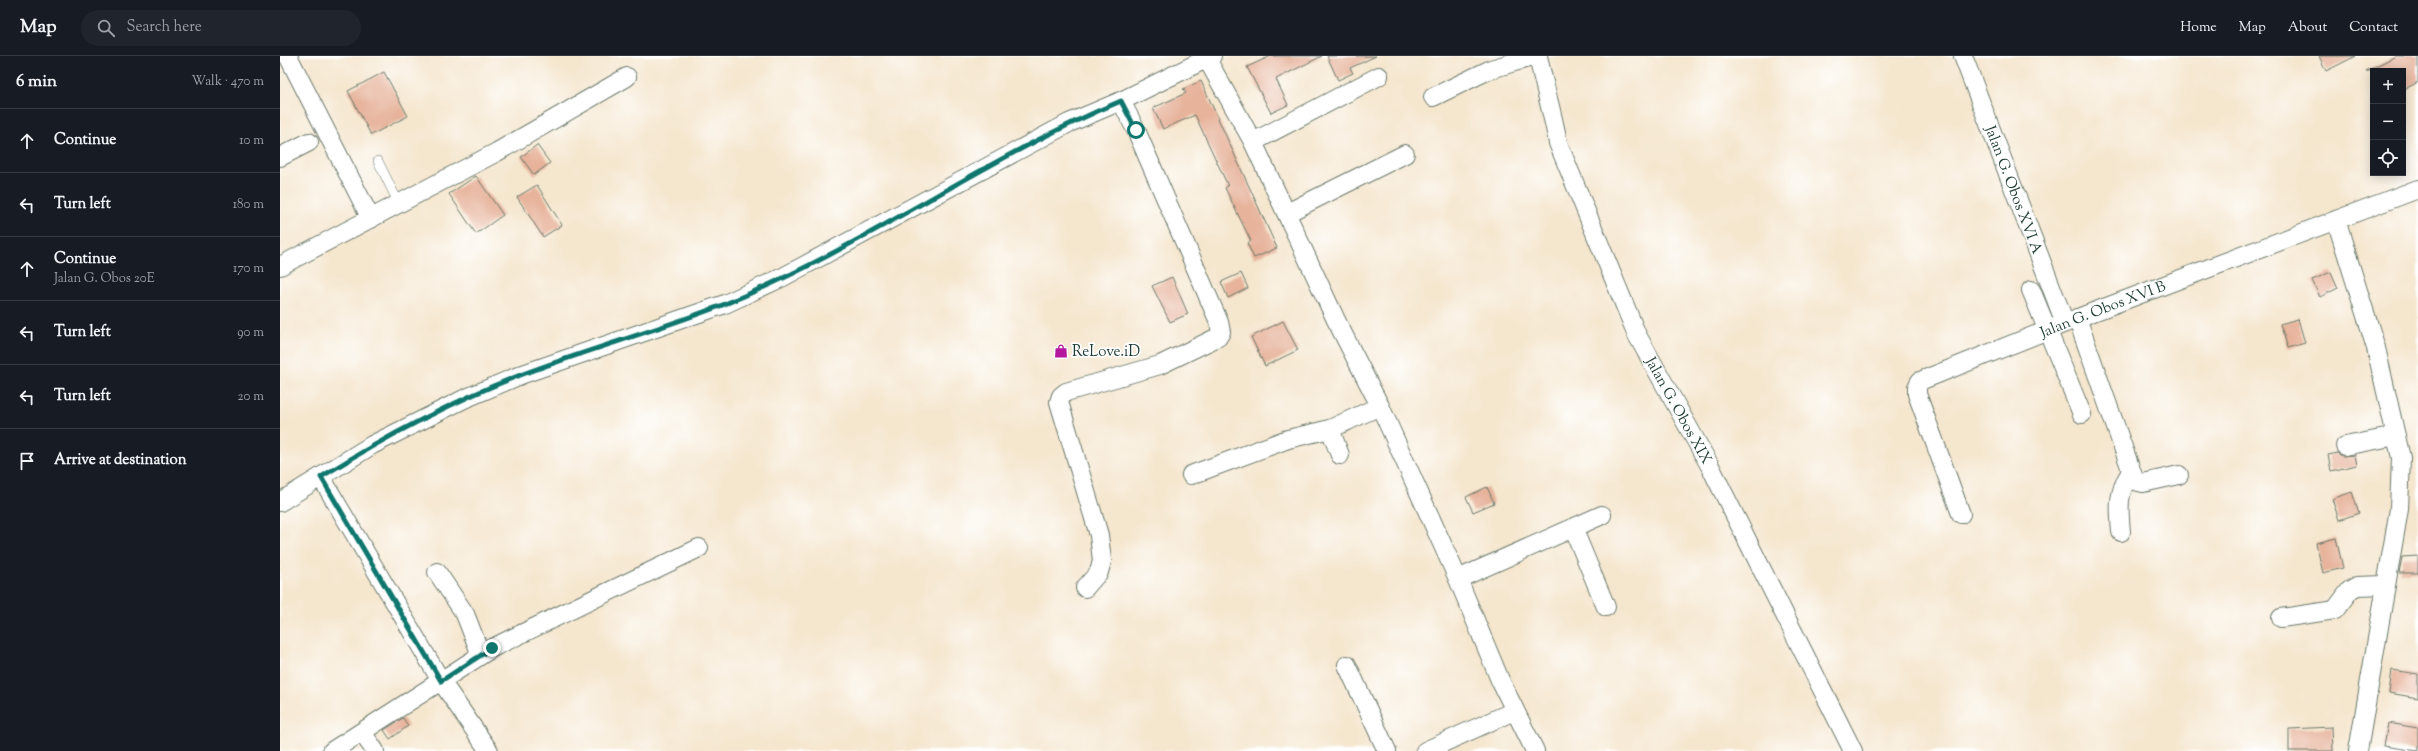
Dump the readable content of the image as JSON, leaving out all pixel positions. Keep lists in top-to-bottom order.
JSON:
{
  "streets": {
    "street": ["Jalan G. Obos XVI A", "Jalan G. Obos XVI B", "Jalan G. Obos XIX"]
  },
  "crossings": [
    ["Jalan G. Obos XVI A", "Jalan G. Obos XVI B"]
  ],
  "places": {
    "shop": ["ReLove.iD"]
  },
  "page": {
    "header": "Map",
    "search": "Search here",
    "nav": [
      "Home",
      "Map",
      "About",
      "Contact"
    ],
    "heading": ["6 min", "Walk · 470 m"],
    "map_buttons": ["+", "−"],
    "list": [
      ["Continue", "10 m"],
      ["Turn left", "180 m"],
      ["Continue", "Jalan G. Obos 20E", "170 m"],
      ["Turn left", "90 m"],
      ["Turn left", "20 m"],
      "Arrive at destination"
    ]
  }
}
